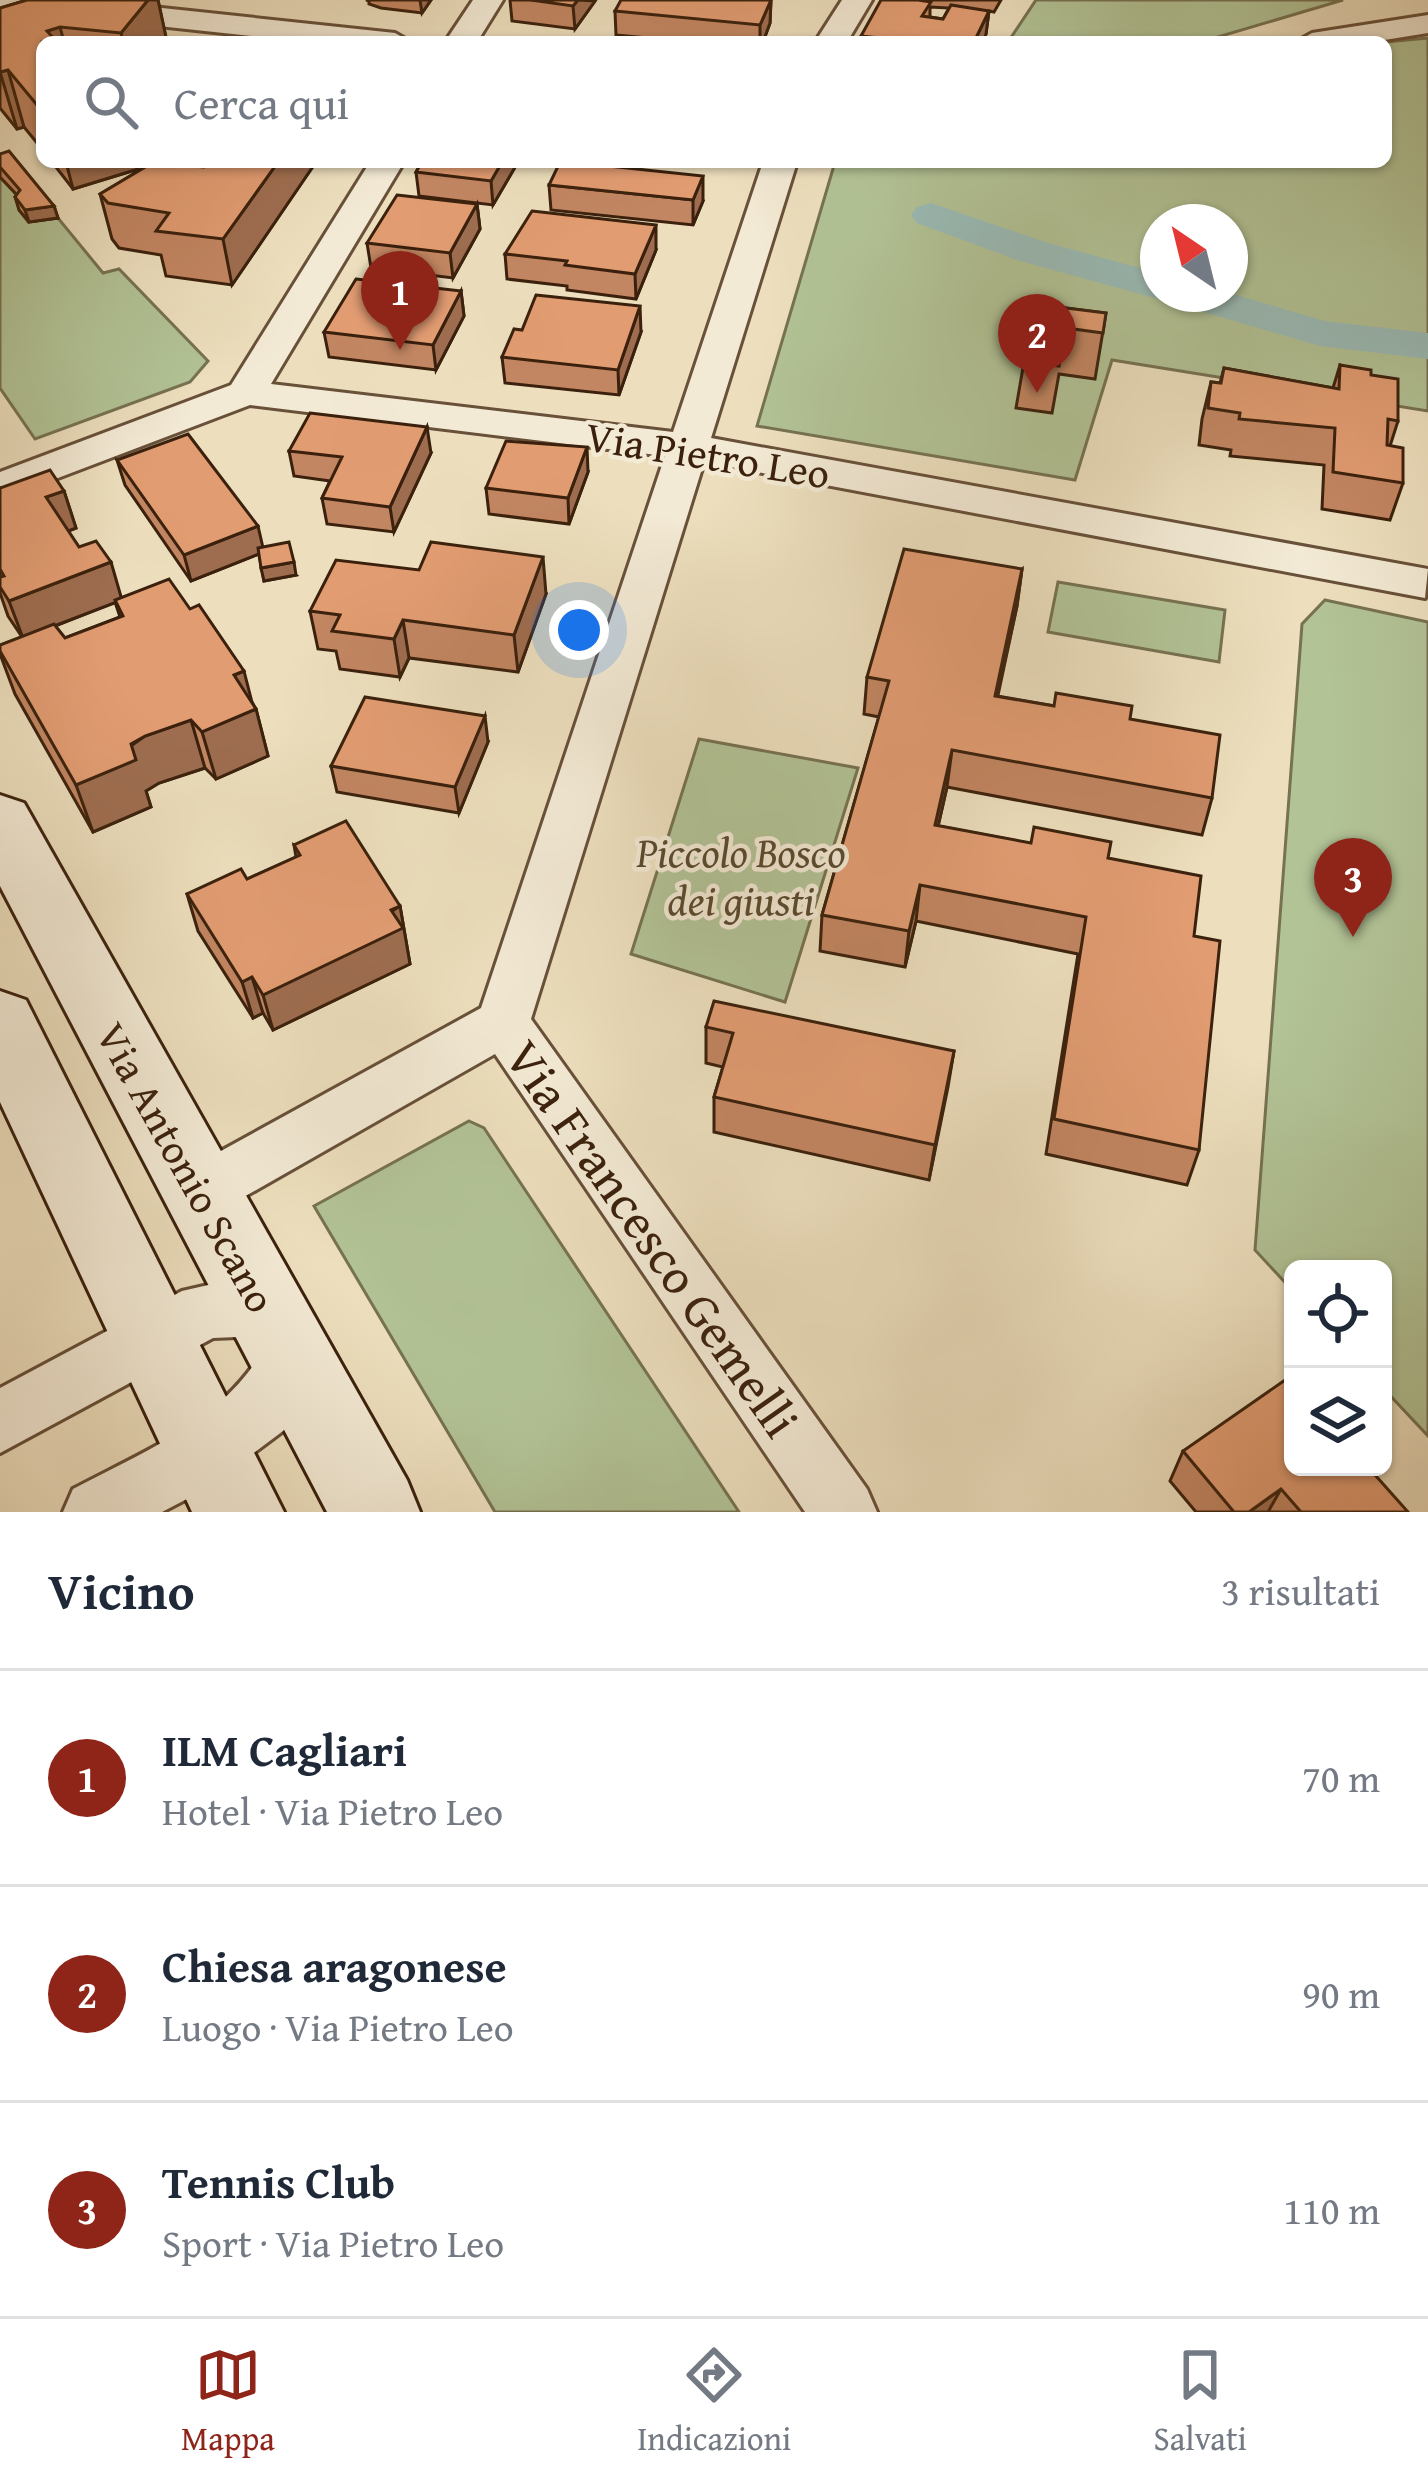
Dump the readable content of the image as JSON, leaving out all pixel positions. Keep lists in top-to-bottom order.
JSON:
{
  "streets": {
    "street": ["Via Pietro Leo", "Via Antonio Scano", "Via Francesco Gemelli"]
  },
  "parks": ["Piccolo Bosco dei giusti"],
  "north": "top left",
  "page": {
    "search": "Cerca qui",
    "pins": ["1", "2", "3"],
    "heading": ["Vicino", "3 risultati"],
    "list": [
      {
        "mark": "1",
        "name": "ILM Cagliari",
        "note": "Hotel · Via Pietro Leo",
        "value": "70 m"
      },
      {
        "mark": "2",
        "name": "Chiesa aragonese",
        "note": "Luogo · Via Pietro Leo",
        "value": "90 m"
      },
      {
        "mark": "3",
        "name": "Tennis Club",
        "note": "Sport · Via Pietro Leo",
        "value": "110 m"
      }
    ],
    "nav": ["Mappa", "Indicazioni", "Salvati"]
  }
}
